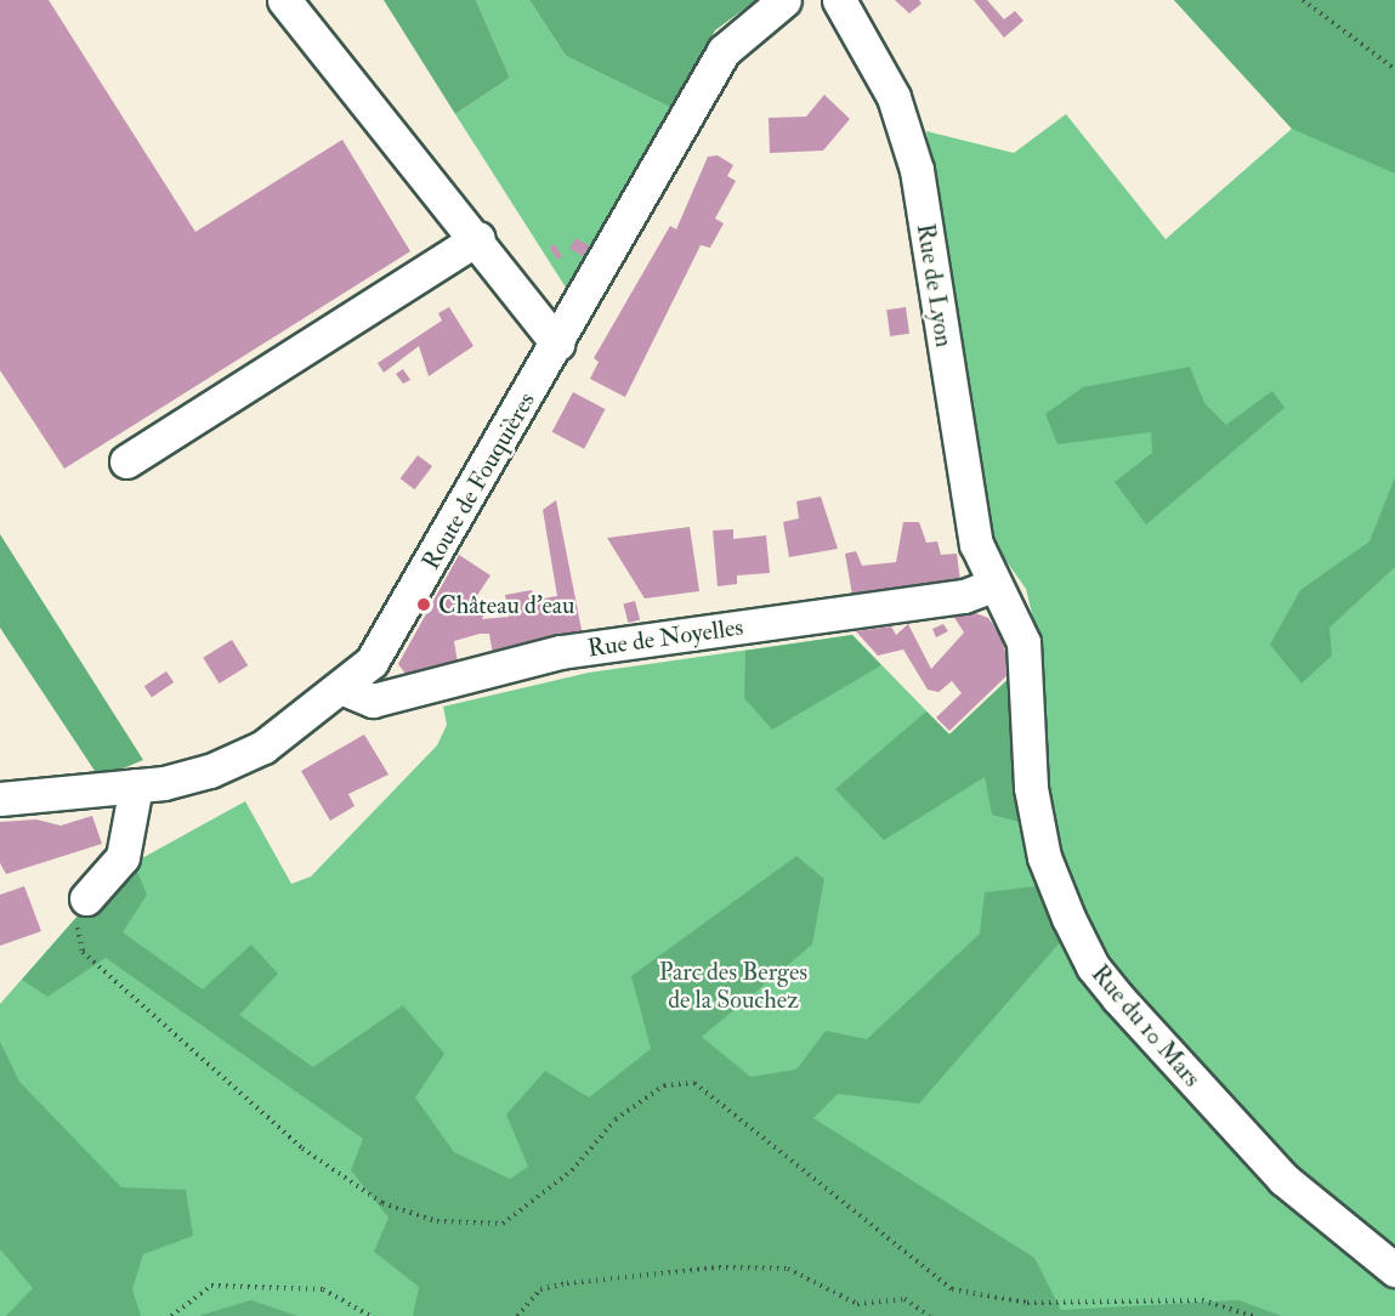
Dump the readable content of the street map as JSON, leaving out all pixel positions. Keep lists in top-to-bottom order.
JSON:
{
  "streets": {
    "street": [
      "Rue de Lyon",
      "Route de Fouquières",
      "Rue de Noyelles",
      "Rue du 10 Mars"
    ]
  },
  "crossings": [
    ["Rue de Lyon", "Rue de Noyelles"],
    ["Rue de Lyon", "Rue du 10 Mars"],
    ["Route de Fouquières", "Rue de Noyelles"],
    ["Rue de Noyelles", "Rue du 10 Mars"]
  ],
  "parks": ["Parc des Berges de la Souchez"],
  "places": ["Château d'eau"]
}
